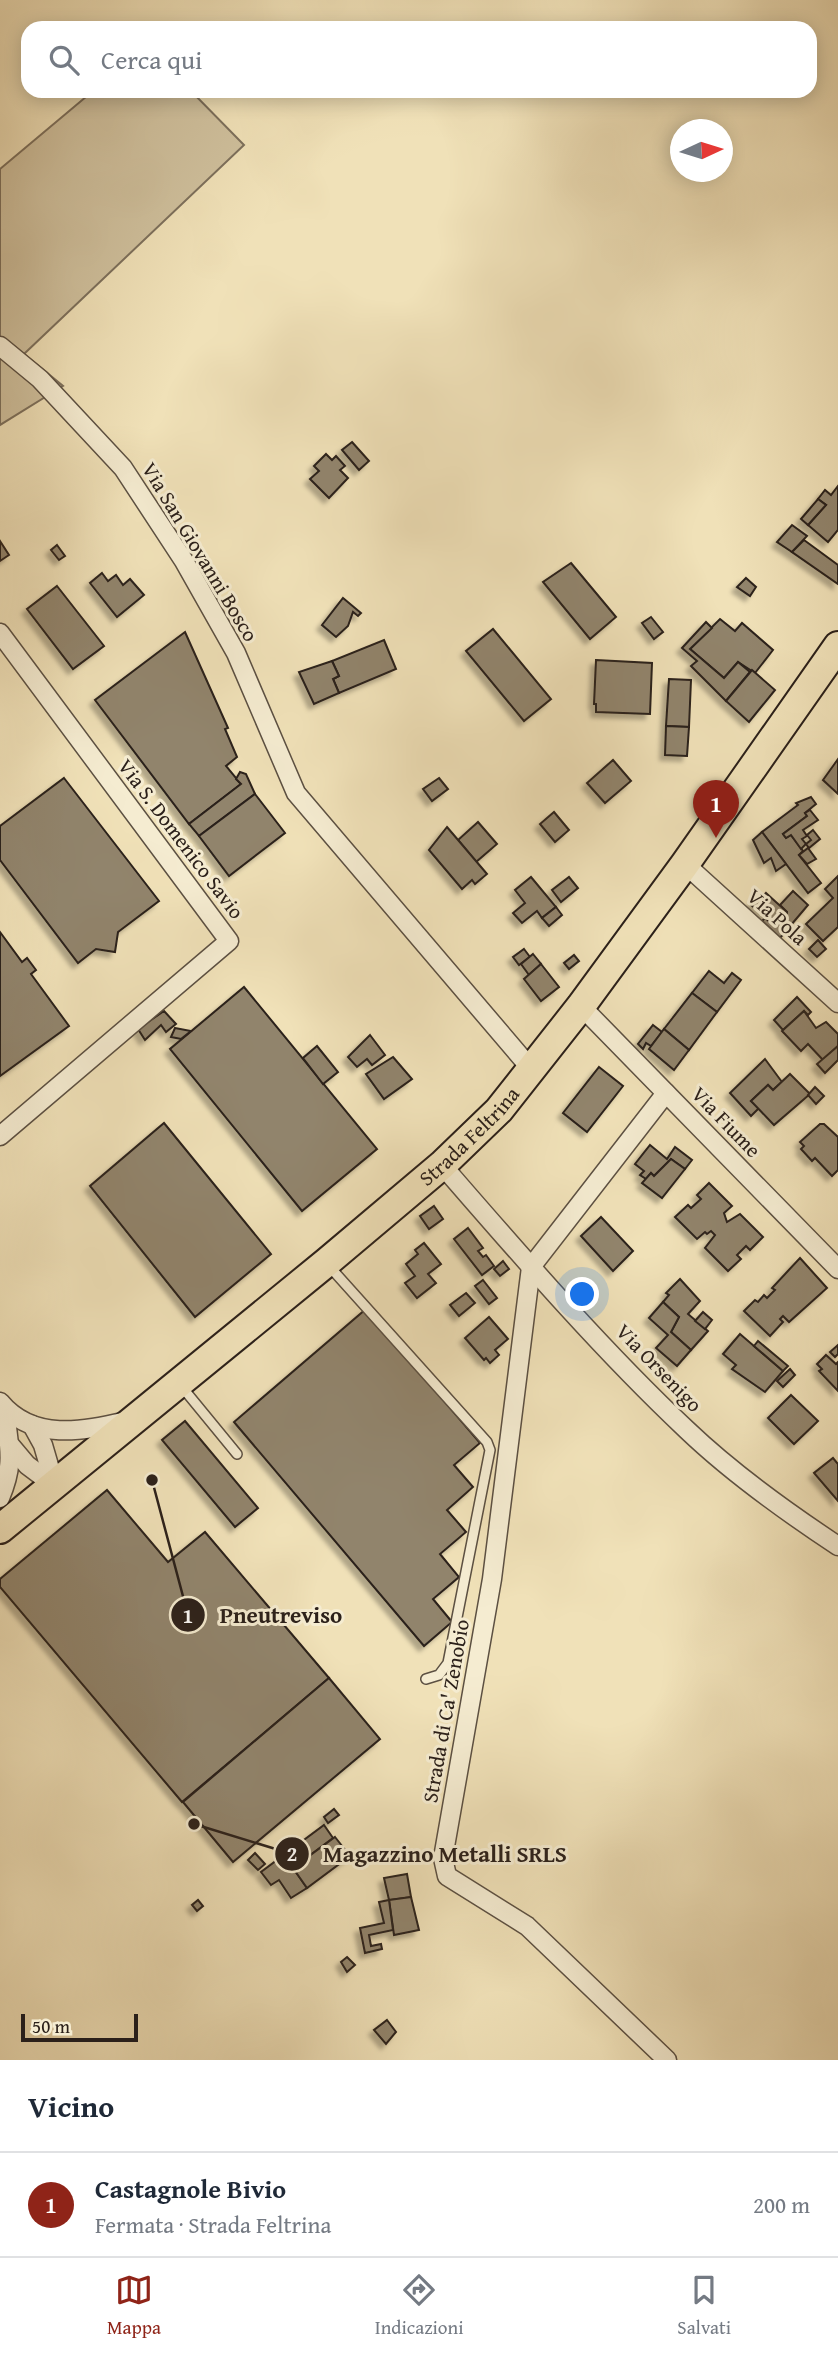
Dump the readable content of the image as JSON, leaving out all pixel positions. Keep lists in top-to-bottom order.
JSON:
{
  "streets": {
    "main road": ["Strada Feltrina"],
    "street": [
      "Via San Giovanni Bosco",
      "Via S. Domenico Savio",
      "Via Pola",
      "Via Fiume",
      "Via Orsenigo",
      "Strada di Ca' Zenobio"
    ]
  },
  "crossings": [
    ["Via San Giovanni Bosco", "Strada Feltrina"],
    ["Via Pola", "Strada Feltrina"],
    ["Via Fiume", "Strada Feltrina"],
    ["Strada Feltrina", "Via Orsenigo"],
    ["Via Orsenigo", "Strada di Ca' Zenobio"]
  ],
  "places": ["Pneutreviso", "Magazzino Metalli SRLS"],
  "scale_bar": "50 m",
  "north": "right",
  "page": {
    "search": "Cerca qui",
    "pins": "1",
    "scale": "50 m",
    "heading": "Vicino",
    "list": [
      {
        "mark": "1",
        "name": "Castagnole Bivio",
        "note": "Fermata · Strada Feltrina",
        "value": "200 m"
      }
    ],
    "nav": ["Mappa", "Indicazioni", "Salvati"]
  }
}
